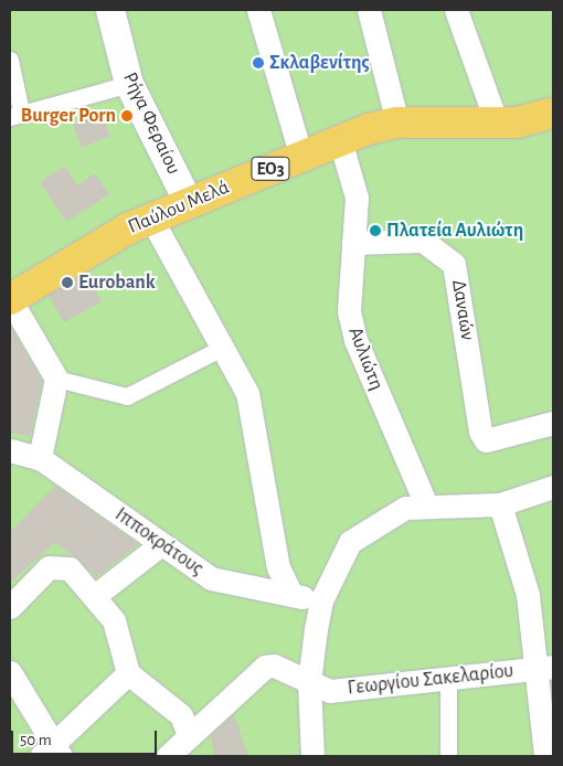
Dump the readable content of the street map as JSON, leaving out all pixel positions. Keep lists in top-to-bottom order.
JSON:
{
  "streets": {
    "main road": ["ΕΟ3", "Παύλου Μελά"],
    "street": [
      "Ρήγα Φεραίου",
      "Δαναών",
      "Αυλιώτη",
      "Ιπποκράτους",
      "Γεωργίου Σακελαρίου"
    ]
  },
  "crossings": [
    ["Ρήγα Φεραίου", "Παύλου Μελά"],
    ["Παύλου Μελά", "Αυλιώτη"],
    ["Δαναών", "Αυλιώτη"]
  ],
  "places": [
    "Σκλαβενίτης",
    "Burger Porn",
    "Πλατεία Αυλιώτη",
    "Eurobank"
  ],
  "scale_bar": "50 m"
}
